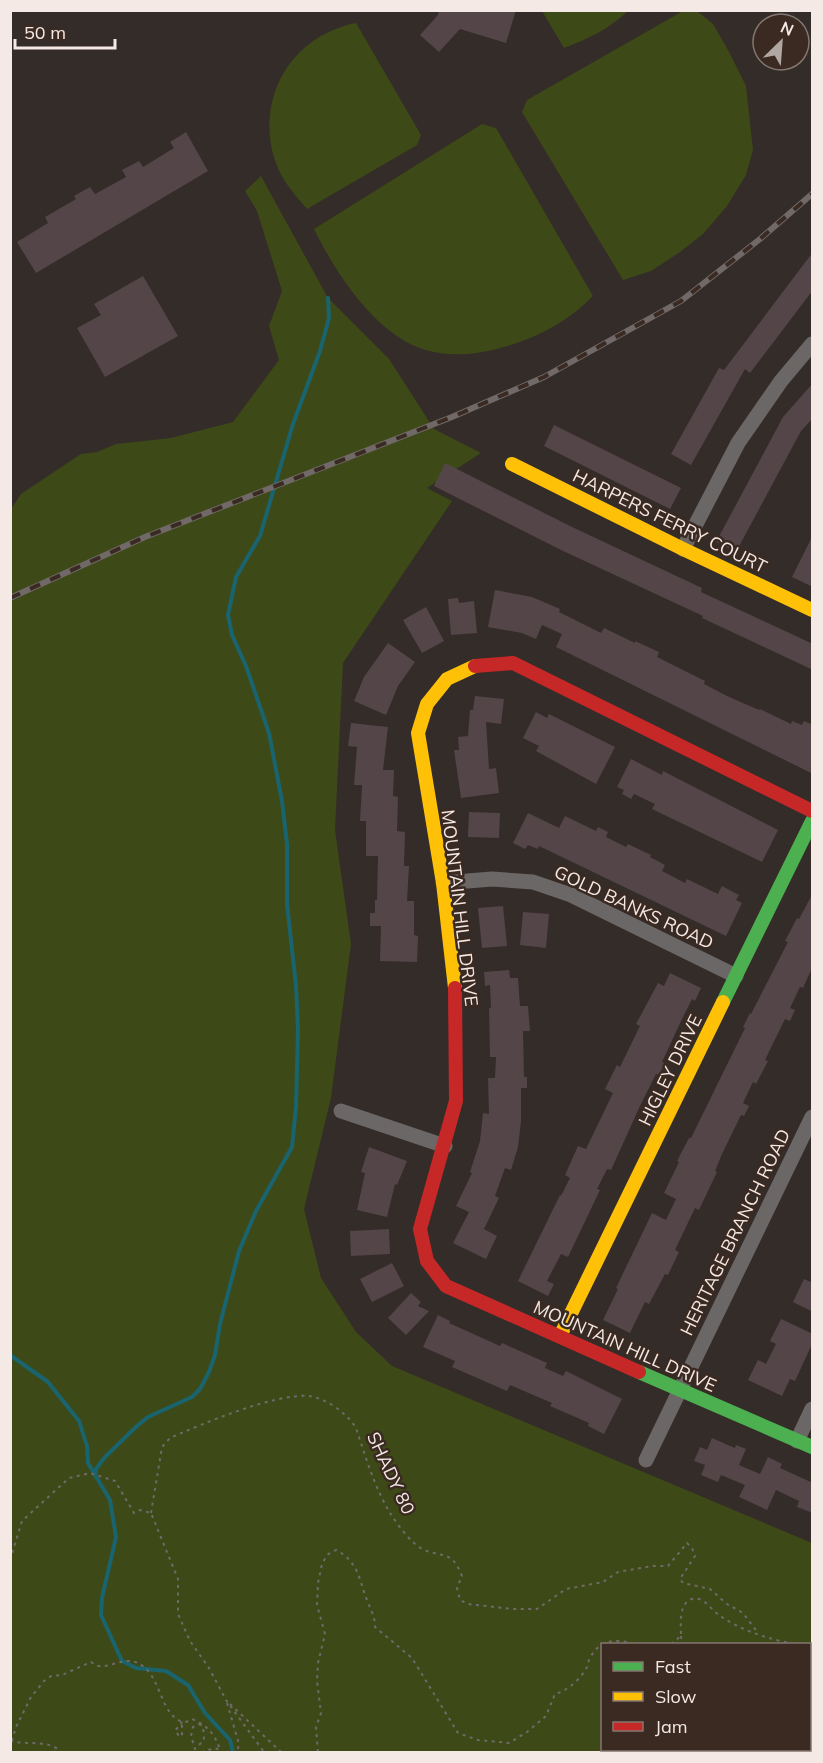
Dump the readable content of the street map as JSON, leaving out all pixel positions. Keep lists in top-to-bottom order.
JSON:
{
  "streets": {
    "street": [
      "HARPERS FERRY COURT",
      "GOLD BANKS ROAD",
      "MOUNTAIN HILL DRIVE",
      "HIGLEY DRIVE",
      "HERITAGE BRANCH ROAD"
    ],
    "path": ["SHADY 80"]
  },
  "crossings": [
    ["GOLD BANKS ROAD", "MOUNTAIN HILL DRIVE"],
    ["GOLD BANKS ROAD", "HIGLEY DRIVE"],
    ["MOUNTAIN HILL DRIVE", "HIGLEY DRIVE"],
    ["MOUNTAIN HILL DRIVE", "HERITAGE BRANCH ROAD"]
  ],
  "legend": ["Fast", "Slow", "Jam"],
  "scale_bar": "50 m",
  "north": "top right"
}
